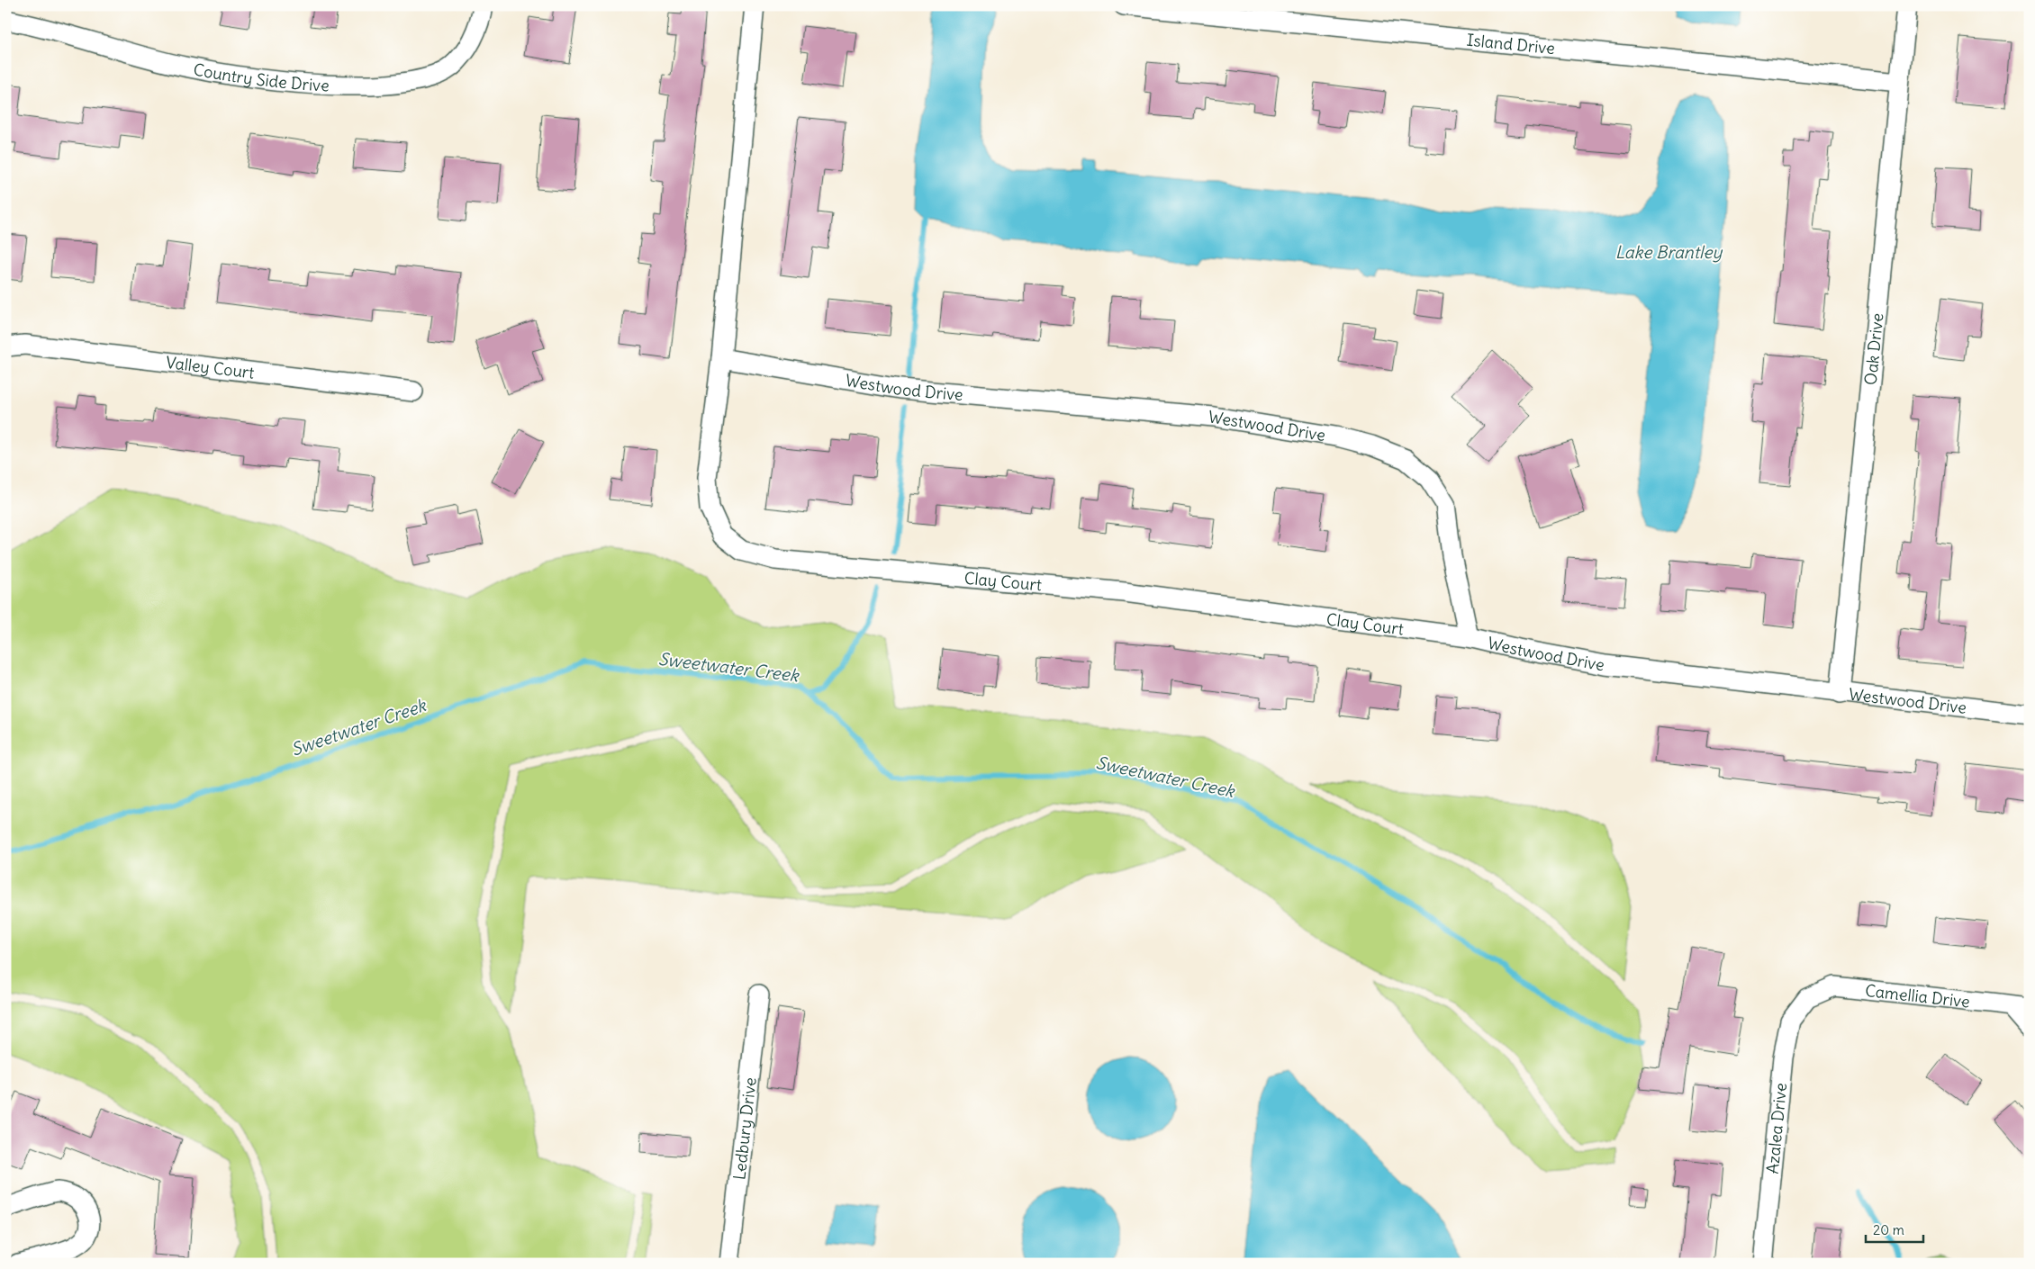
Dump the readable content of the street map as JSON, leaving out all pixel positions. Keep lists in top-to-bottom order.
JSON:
{
  "streets": {
    "street": [
      "Island Drive",
      "Country Side Drive",
      "Oak Drive",
      "Valley Court",
      "Westwood Drive",
      "Clay Court",
      "Camellia Drive",
      "Azalea Drive",
      "Ledbury Drive"
    ]
  },
  "crossings": [
    ["Island Drive", "Oak Drive"],
    ["Oak Drive", "Westwood Drive"],
    ["Westwood Drive", "Clay Court"],
    ["Camellia Drive", "Azalea Drive"]
  ],
  "water": ["Lake Brantley", "Sweetwater Creek"],
  "scale_bar": "20 m"
}
